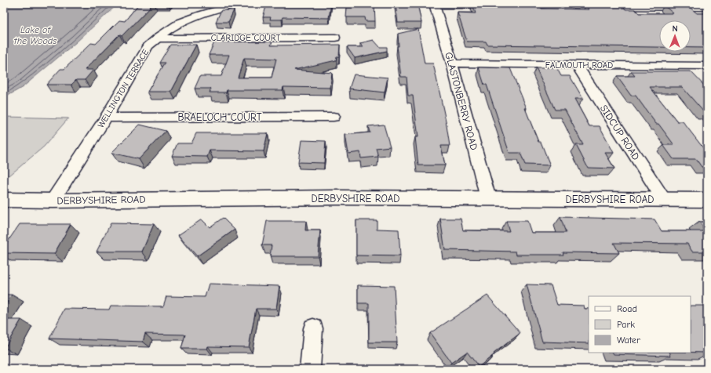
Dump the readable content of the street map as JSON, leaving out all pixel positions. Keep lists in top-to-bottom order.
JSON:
{
  "streets": {
    "street": [
      "CLARIDGE COURT",
      "FALMOUTH ROAD",
      "WELLINGTON TERRACE",
      "GLASTONBERRY ROAD",
      "BRAELOCH COURT",
      "SIDCUP ROAD",
      "DERBYSHIRE ROAD"
    ]
  },
  "crossings": [
    ["CLARIDGE COURT", "WELLINGTON TERRACE"],
    ["FALMOUTH ROAD", "GLASTONBERRY ROAD"],
    ["FALMOUTH ROAD", "SIDCUP ROAD"],
    ["WELLINGTON TERRACE", "BRAELOCH COURT"],
    ["WELLINGTON TERRACE", "DERBYSHIRE ROAD"],
    ["GLASTONBERRY ROAD", "DERBYSHIRE ROAD"],
    ["SIDCUP ROAD", "DERBYSHIRE ROAD"]
  ],
  "water": ["Lake of the Woods"],
  "legend": ["Road", "Park", "Water"],
  "north": "top"
}
